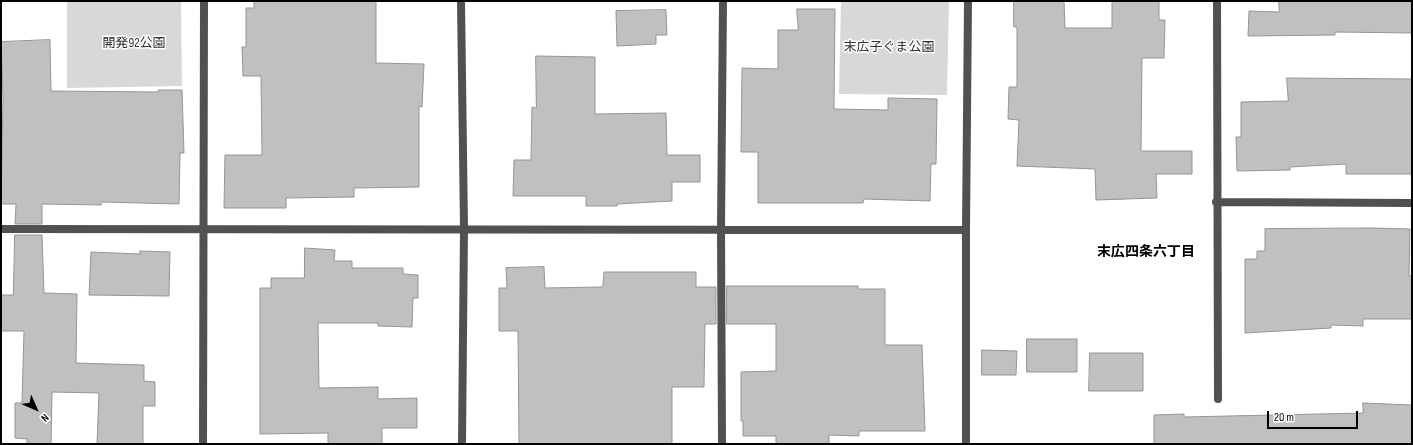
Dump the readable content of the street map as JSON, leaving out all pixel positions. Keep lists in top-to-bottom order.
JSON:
{
  "districts": ["末広四条六丁目"],
  "parks": ["開発92公園", "末広子ぐま公園"],
  "scale_bar": "20 m",
  "north": "bottom right"
}
